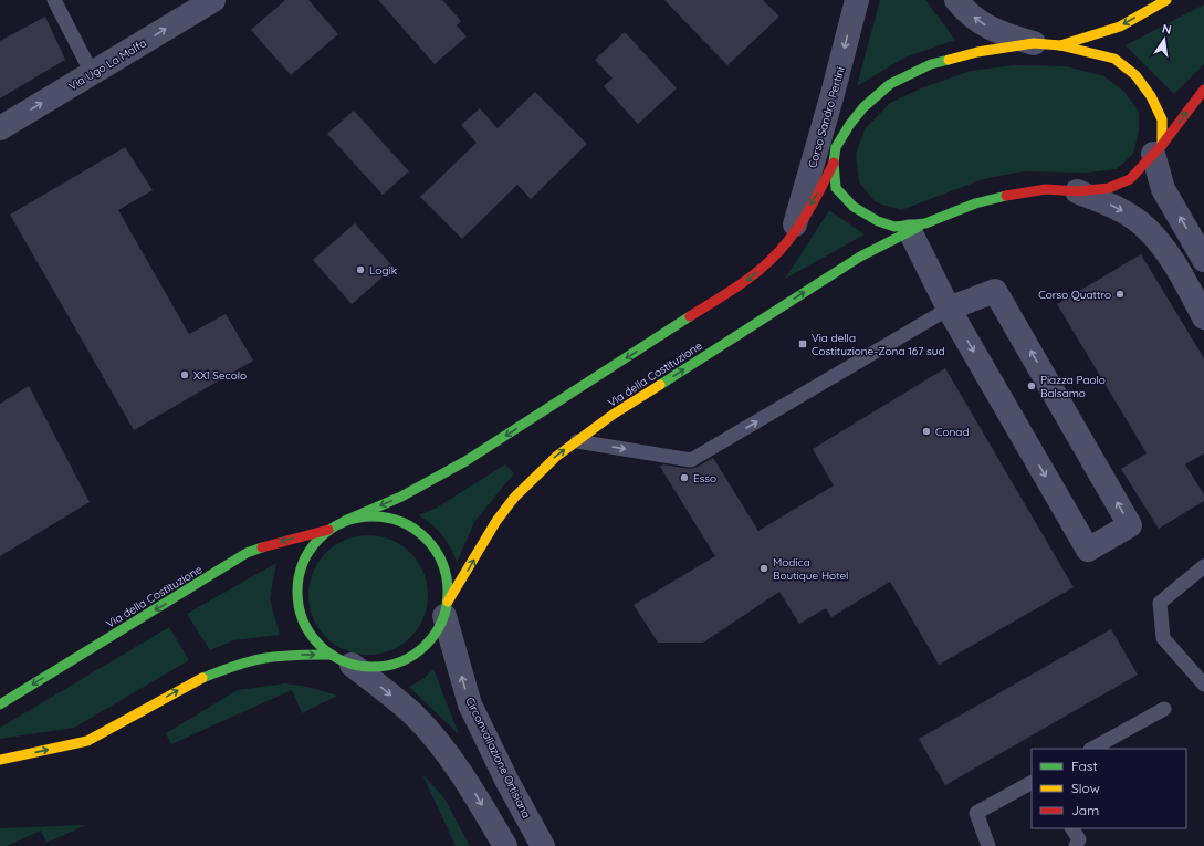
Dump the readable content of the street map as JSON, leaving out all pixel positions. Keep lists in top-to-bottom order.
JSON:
{
  "streets": {
    "main road": ["Via della Costituzione"],
    "street": ["Via Ugo La Malfa", "Corso Sandro Pertini", "Circonvallazione Ortisiana"]
  },
  "crossings": [
    ["Via della Costituzione", "Circonvallazione Ortisiana"]
  ],
  "one_way": ["Via Ugo La Malfa", "Corso Sandro Pertini"],
  "places": {
    "other": [
      "Logik",
      "Corso Quattro",
      "XXI Secolo",
      "Piazza Paolo Balsamo",
      "Conad",
      "Esso",
      "Modica Boutique Hotel"
    ],
    "transit": ["Via della Costituzione-Zona 167 sud"]
  },
  "legend": ["Fast", "Slow", "Jam"],
  "north": "top"
}
